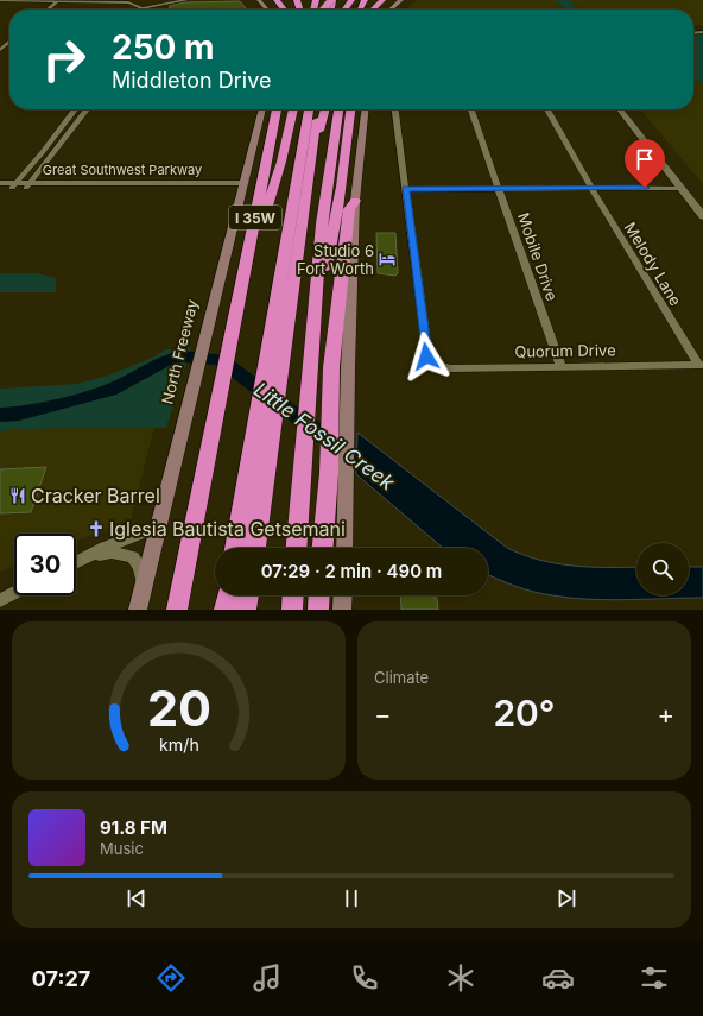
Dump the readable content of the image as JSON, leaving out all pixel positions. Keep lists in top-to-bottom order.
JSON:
{
  "streets": {
    "highway": ["I 35W"],
    "main road": ["North Freeway"],
    "street": [
      "Great Southwest Parkway",
      "Mobile Drive",
      "Melody Lane",
      "Quorum Drive"
    ]
  },
  "crossings": [
    ["Great Southwest Parkway", "North Freeway"],
    ["Mobile Drive", "Quorum Drive"],
    ["Melody Lane", "Quorum Drive"]
  ],
  "water": ["Little Fossil Creek"],
  "places": {
    "hotel": ["Studio 6 Fort Worth"],
    "restaurant": ["Cracker Barrel"],
    "church": ["Iglesia Bautista Getsemani"]
  },
  "page": {
    "turn": ["250 m", "Middleton Drive"],
    "limit": "30",
    "trip": "07:29 · 2 min · 490 m",
    "tile": "Climate",
    "heat": ["−", "20°", "+"],
    "song": ["91.8 FM", "Music"],
    "tabs": "07:27",
    "gauge": ["20", "km/h"]
  }
}
